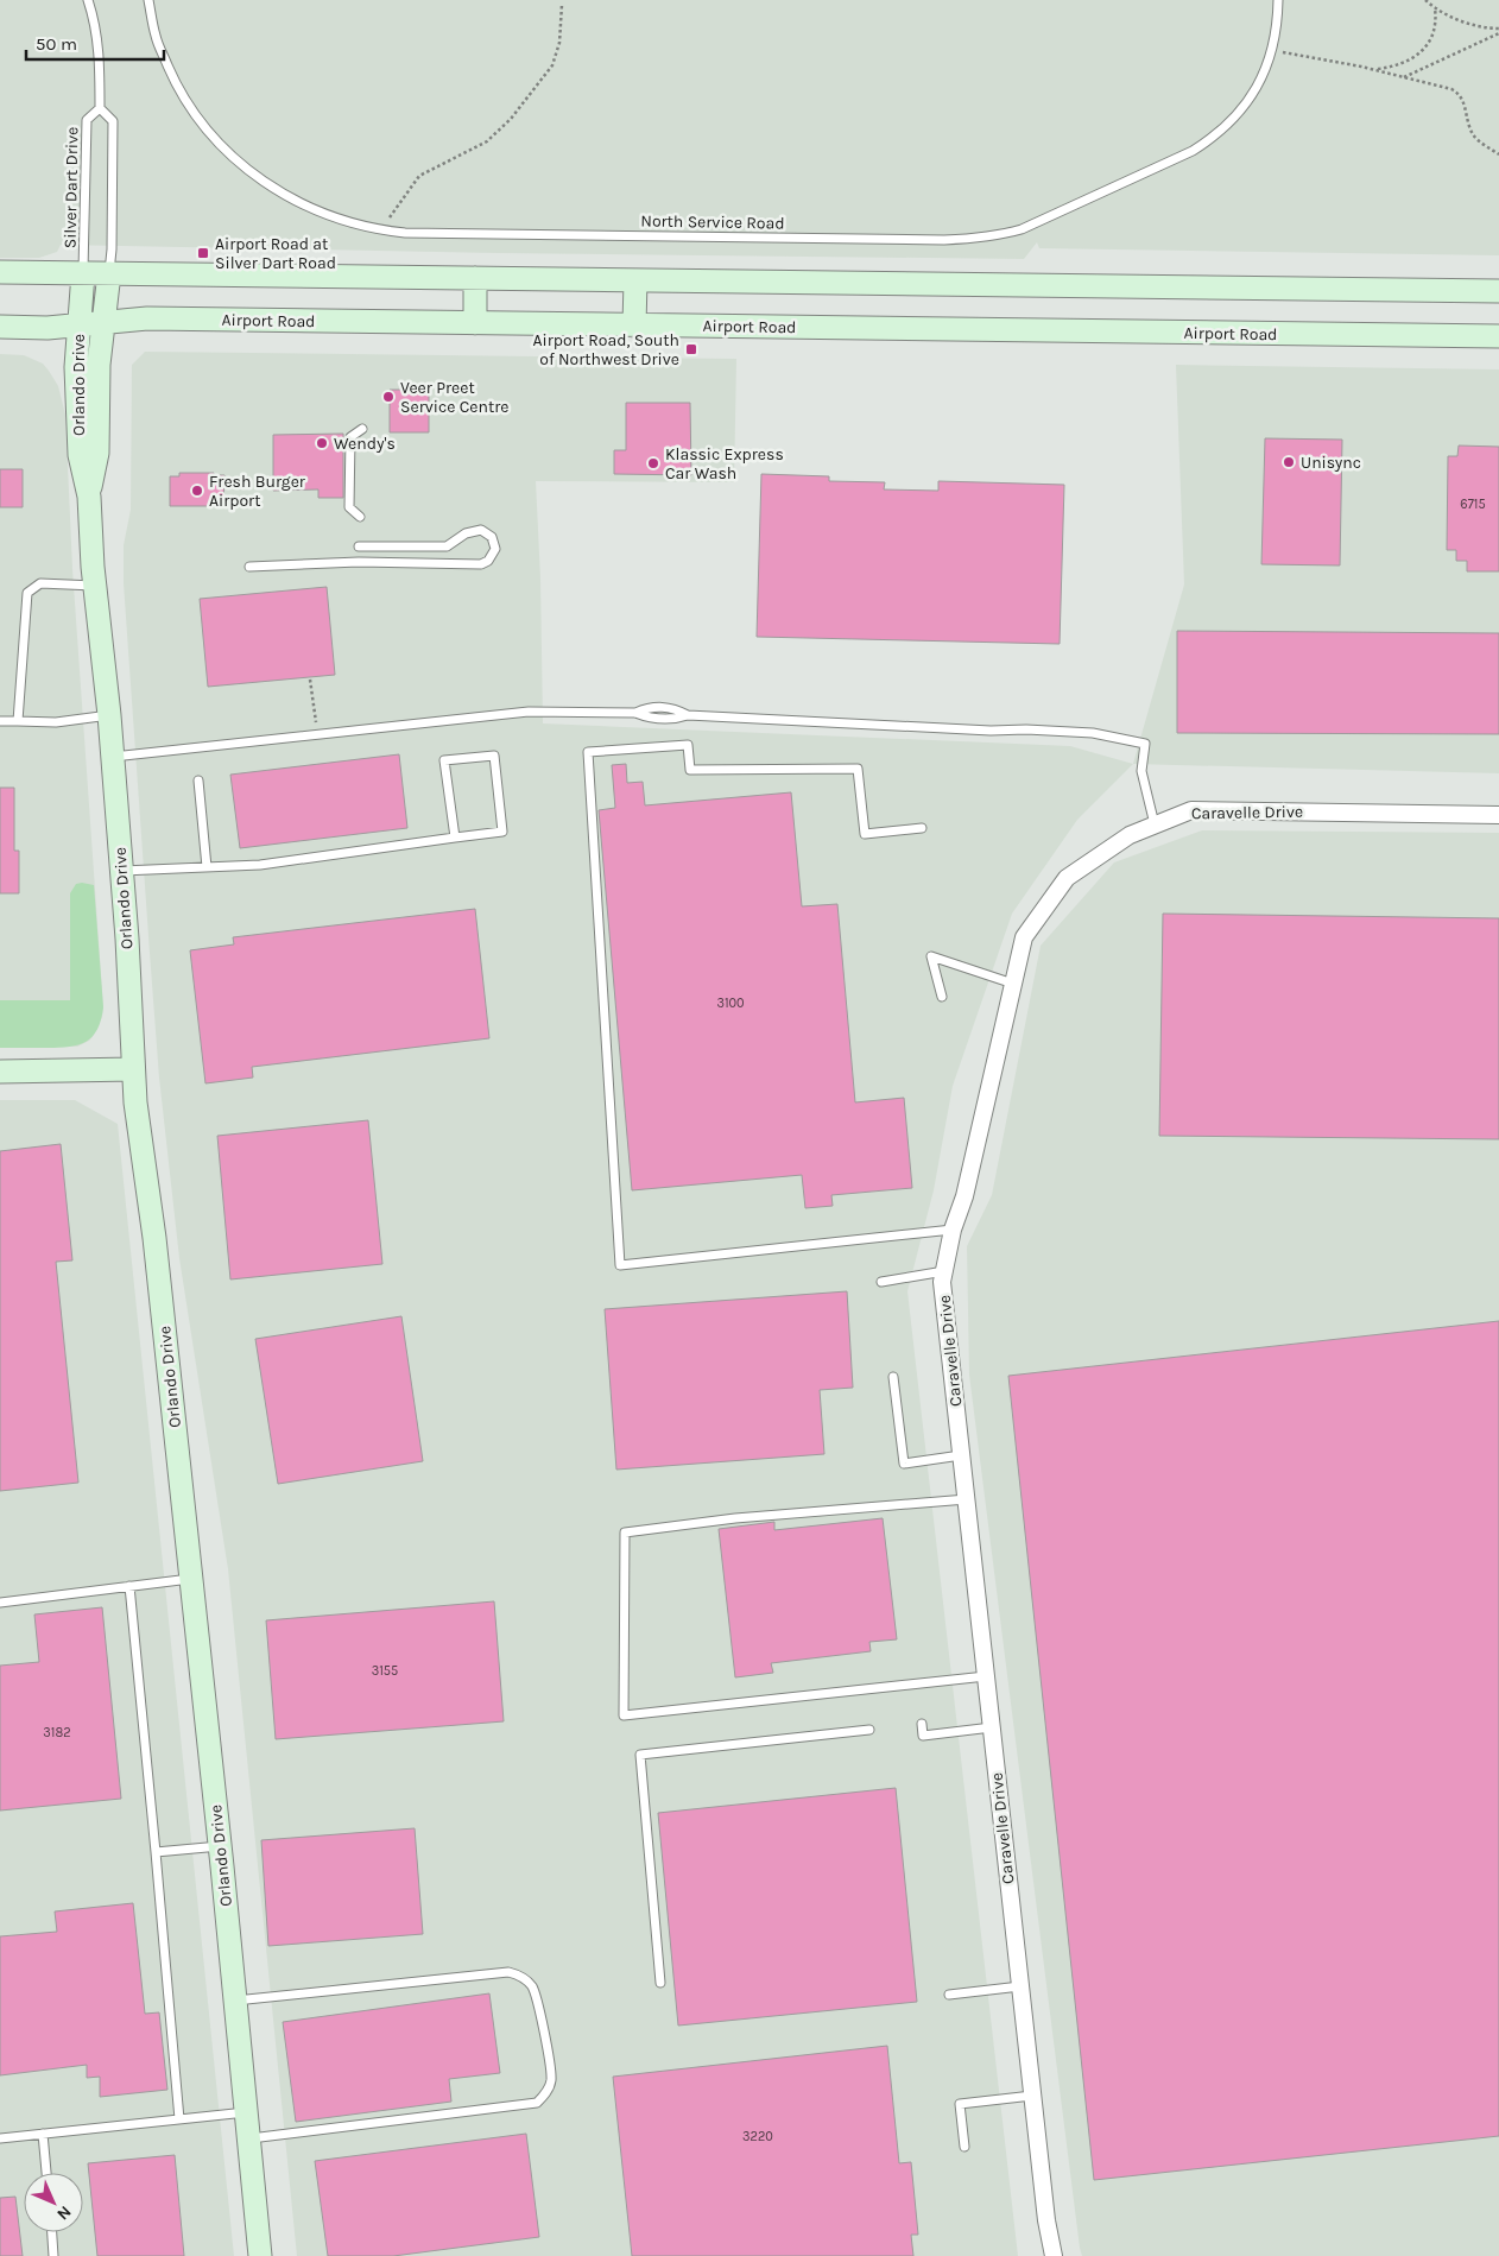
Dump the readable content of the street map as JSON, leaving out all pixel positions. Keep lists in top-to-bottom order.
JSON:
{
  "streets": {
    "main road": ["Airport Road", "Orlando Drive"],
    "street": ["Caravelle Drive"],
    "lane": ["Silver Dart Drive", "North Service Road"]
  },
  "crossings": [
    ["Silver Dart Drive", "Orlando Drive"],
    ["Airport Road", "Orlando Drive"]
  ],
  "places": {
    "transit": ["Airport Road at Silver Dart Road", "Airport Road, South of Northwest Drive"],
    "other": [
      "Veer Preet Service Centre",
      "Wendy's",
      "Unisync",
      "Klassic Express Car Wash",
      "Fresh Burger Airport"
    ]
  },
  "house_numbers": [
    "6715",
    "3100",
    "3155",
    "3182",
    "3220"
  ],
  "scale_bar": "50 m",
  "north": "bottom right"
}
